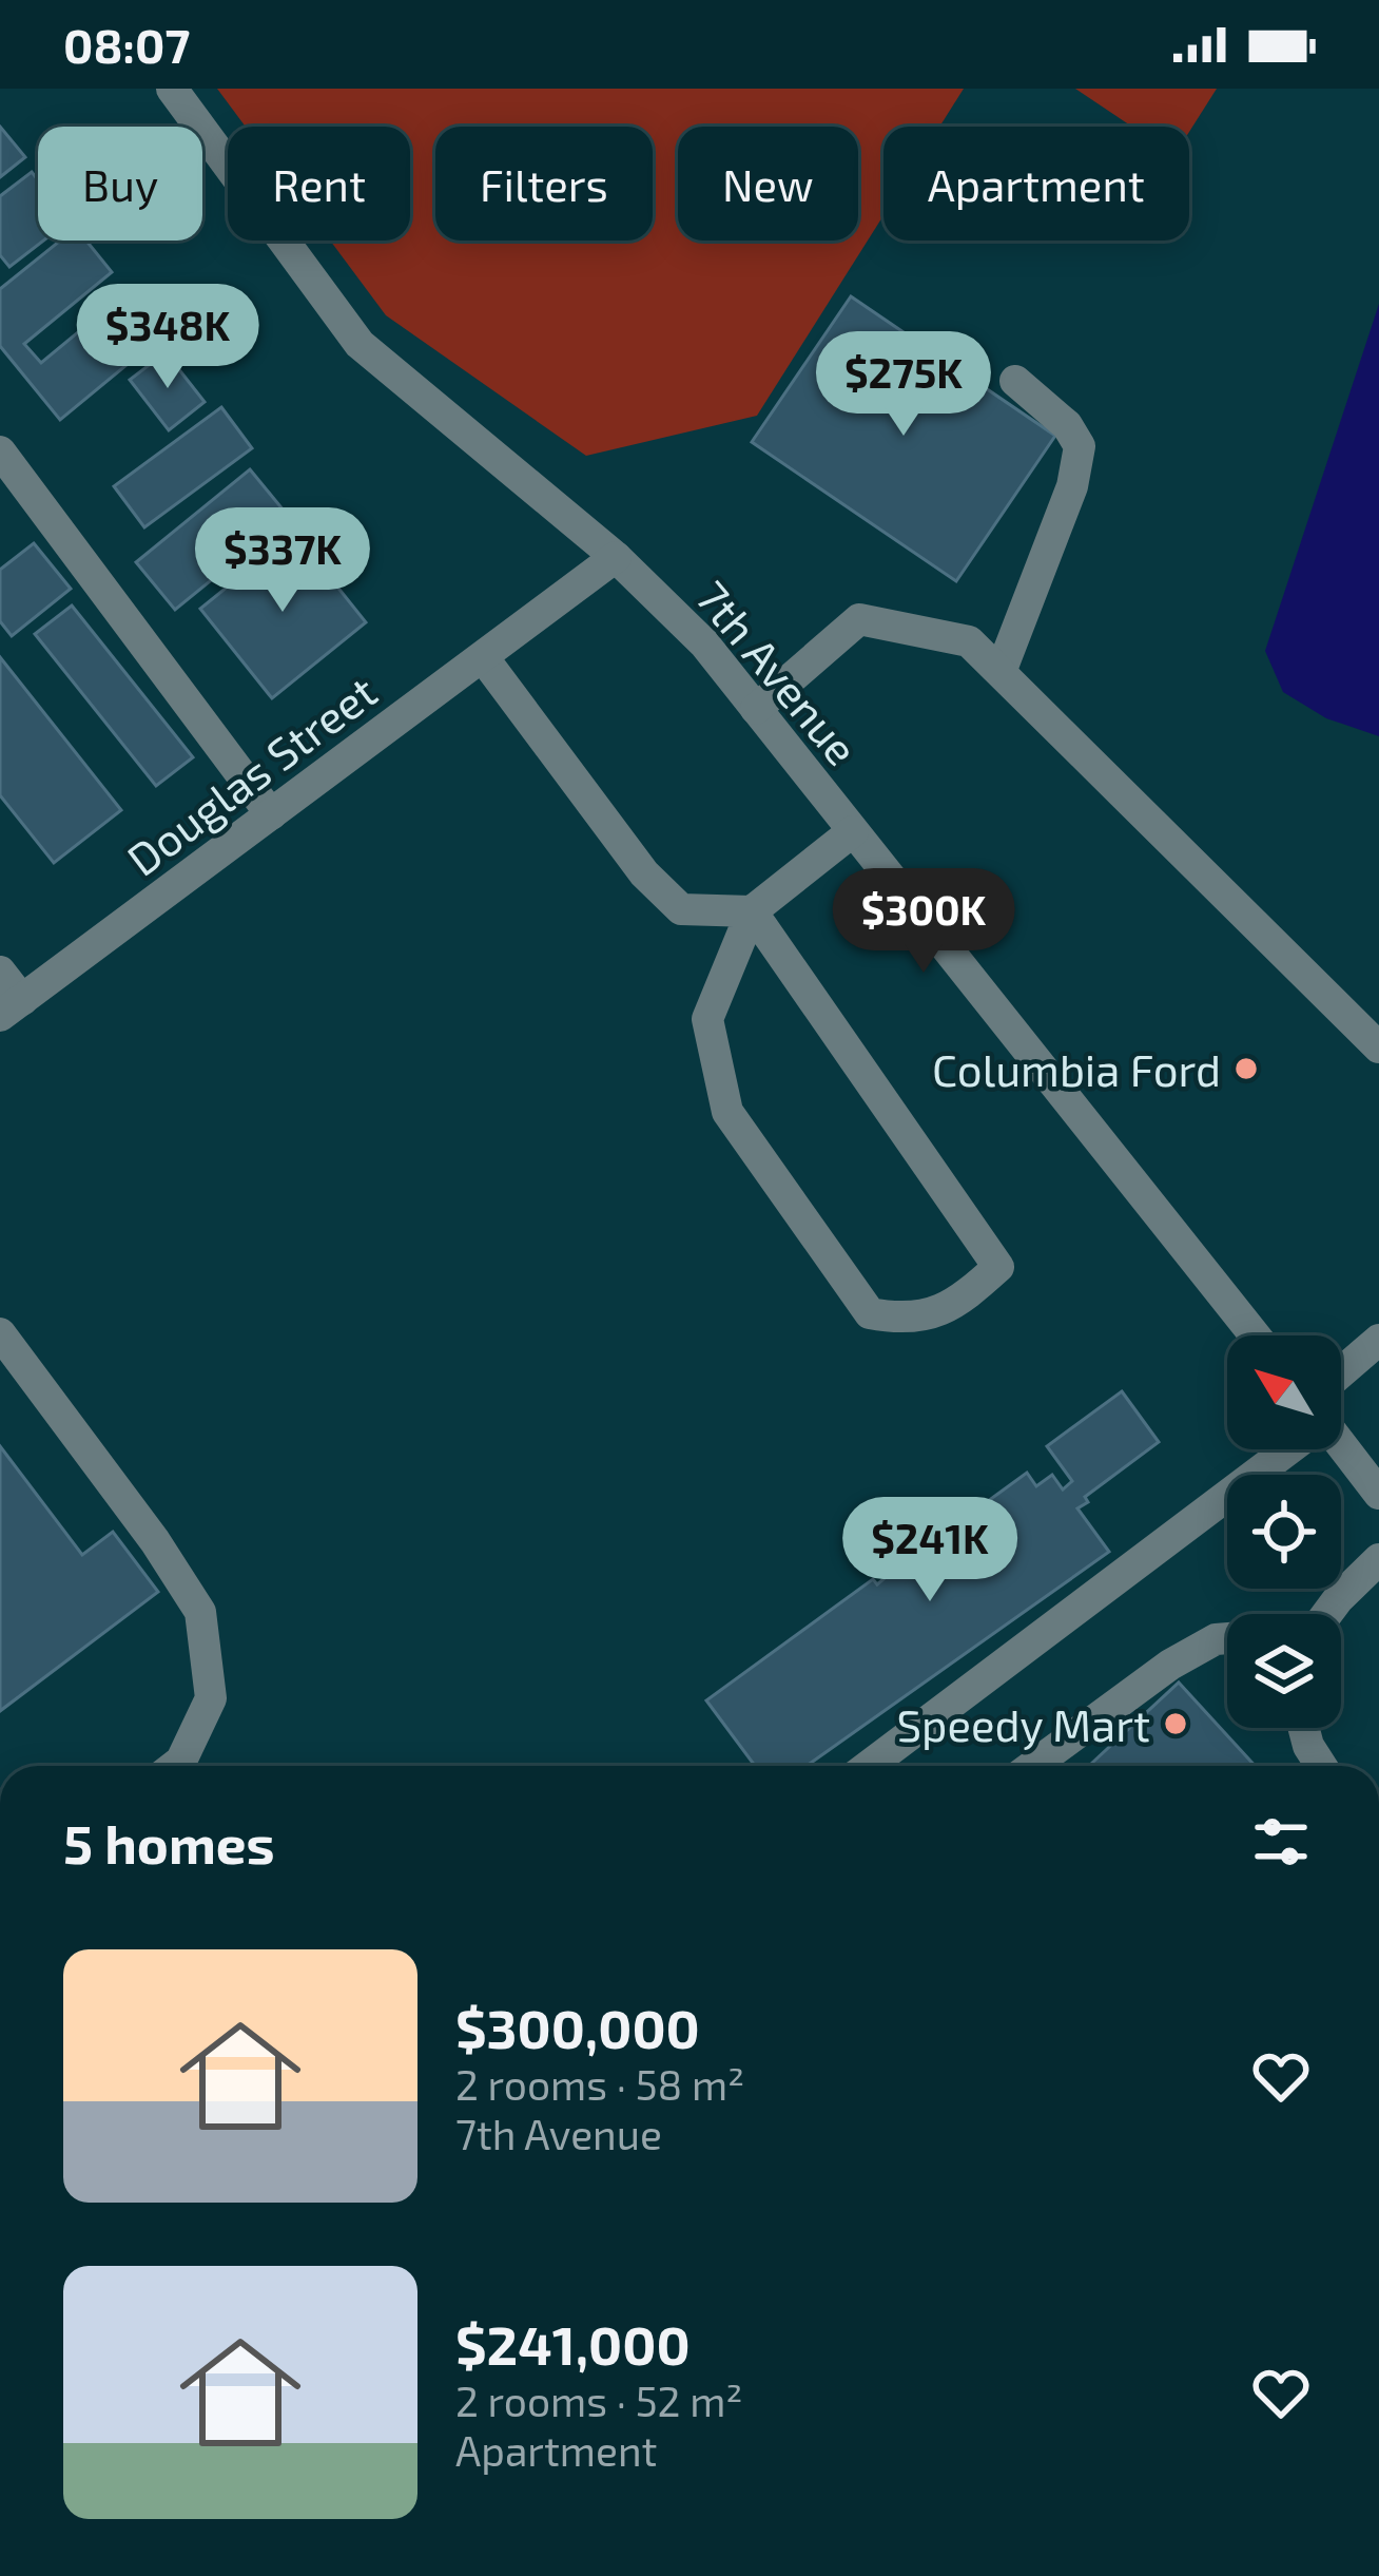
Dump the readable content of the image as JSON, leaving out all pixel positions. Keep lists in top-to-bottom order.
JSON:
{
  "streets": {
    "street": ["7th Avenue", "Douglas Street"]
  },
  "crossings": [
    ["7th Avenue", "Douglas Street"]
  ],
  "places": ["Columbia Ford", "Speedy Mart"],
  "north": "top left",
  "page": {
    "status": "08:07",
    "chip": [
      "Buy",
      "Rent",
      "Filters",
      "New",
      "Apartment"
    ],
    "price": [
      "$348K",
      "$275K",
      "$337K",
      "$300K",
      "$241K"
    ],
    "heading": "5 homes",
    "list": [
      {
        "name": "$300,000",
        "note": "2 rooms · 58 m² · 7th Avenue"
      },
      {
        "name": "$241,000",
        "note": "2 rooms · 52 m² · Apartment"
      }
    ]
  }
}
